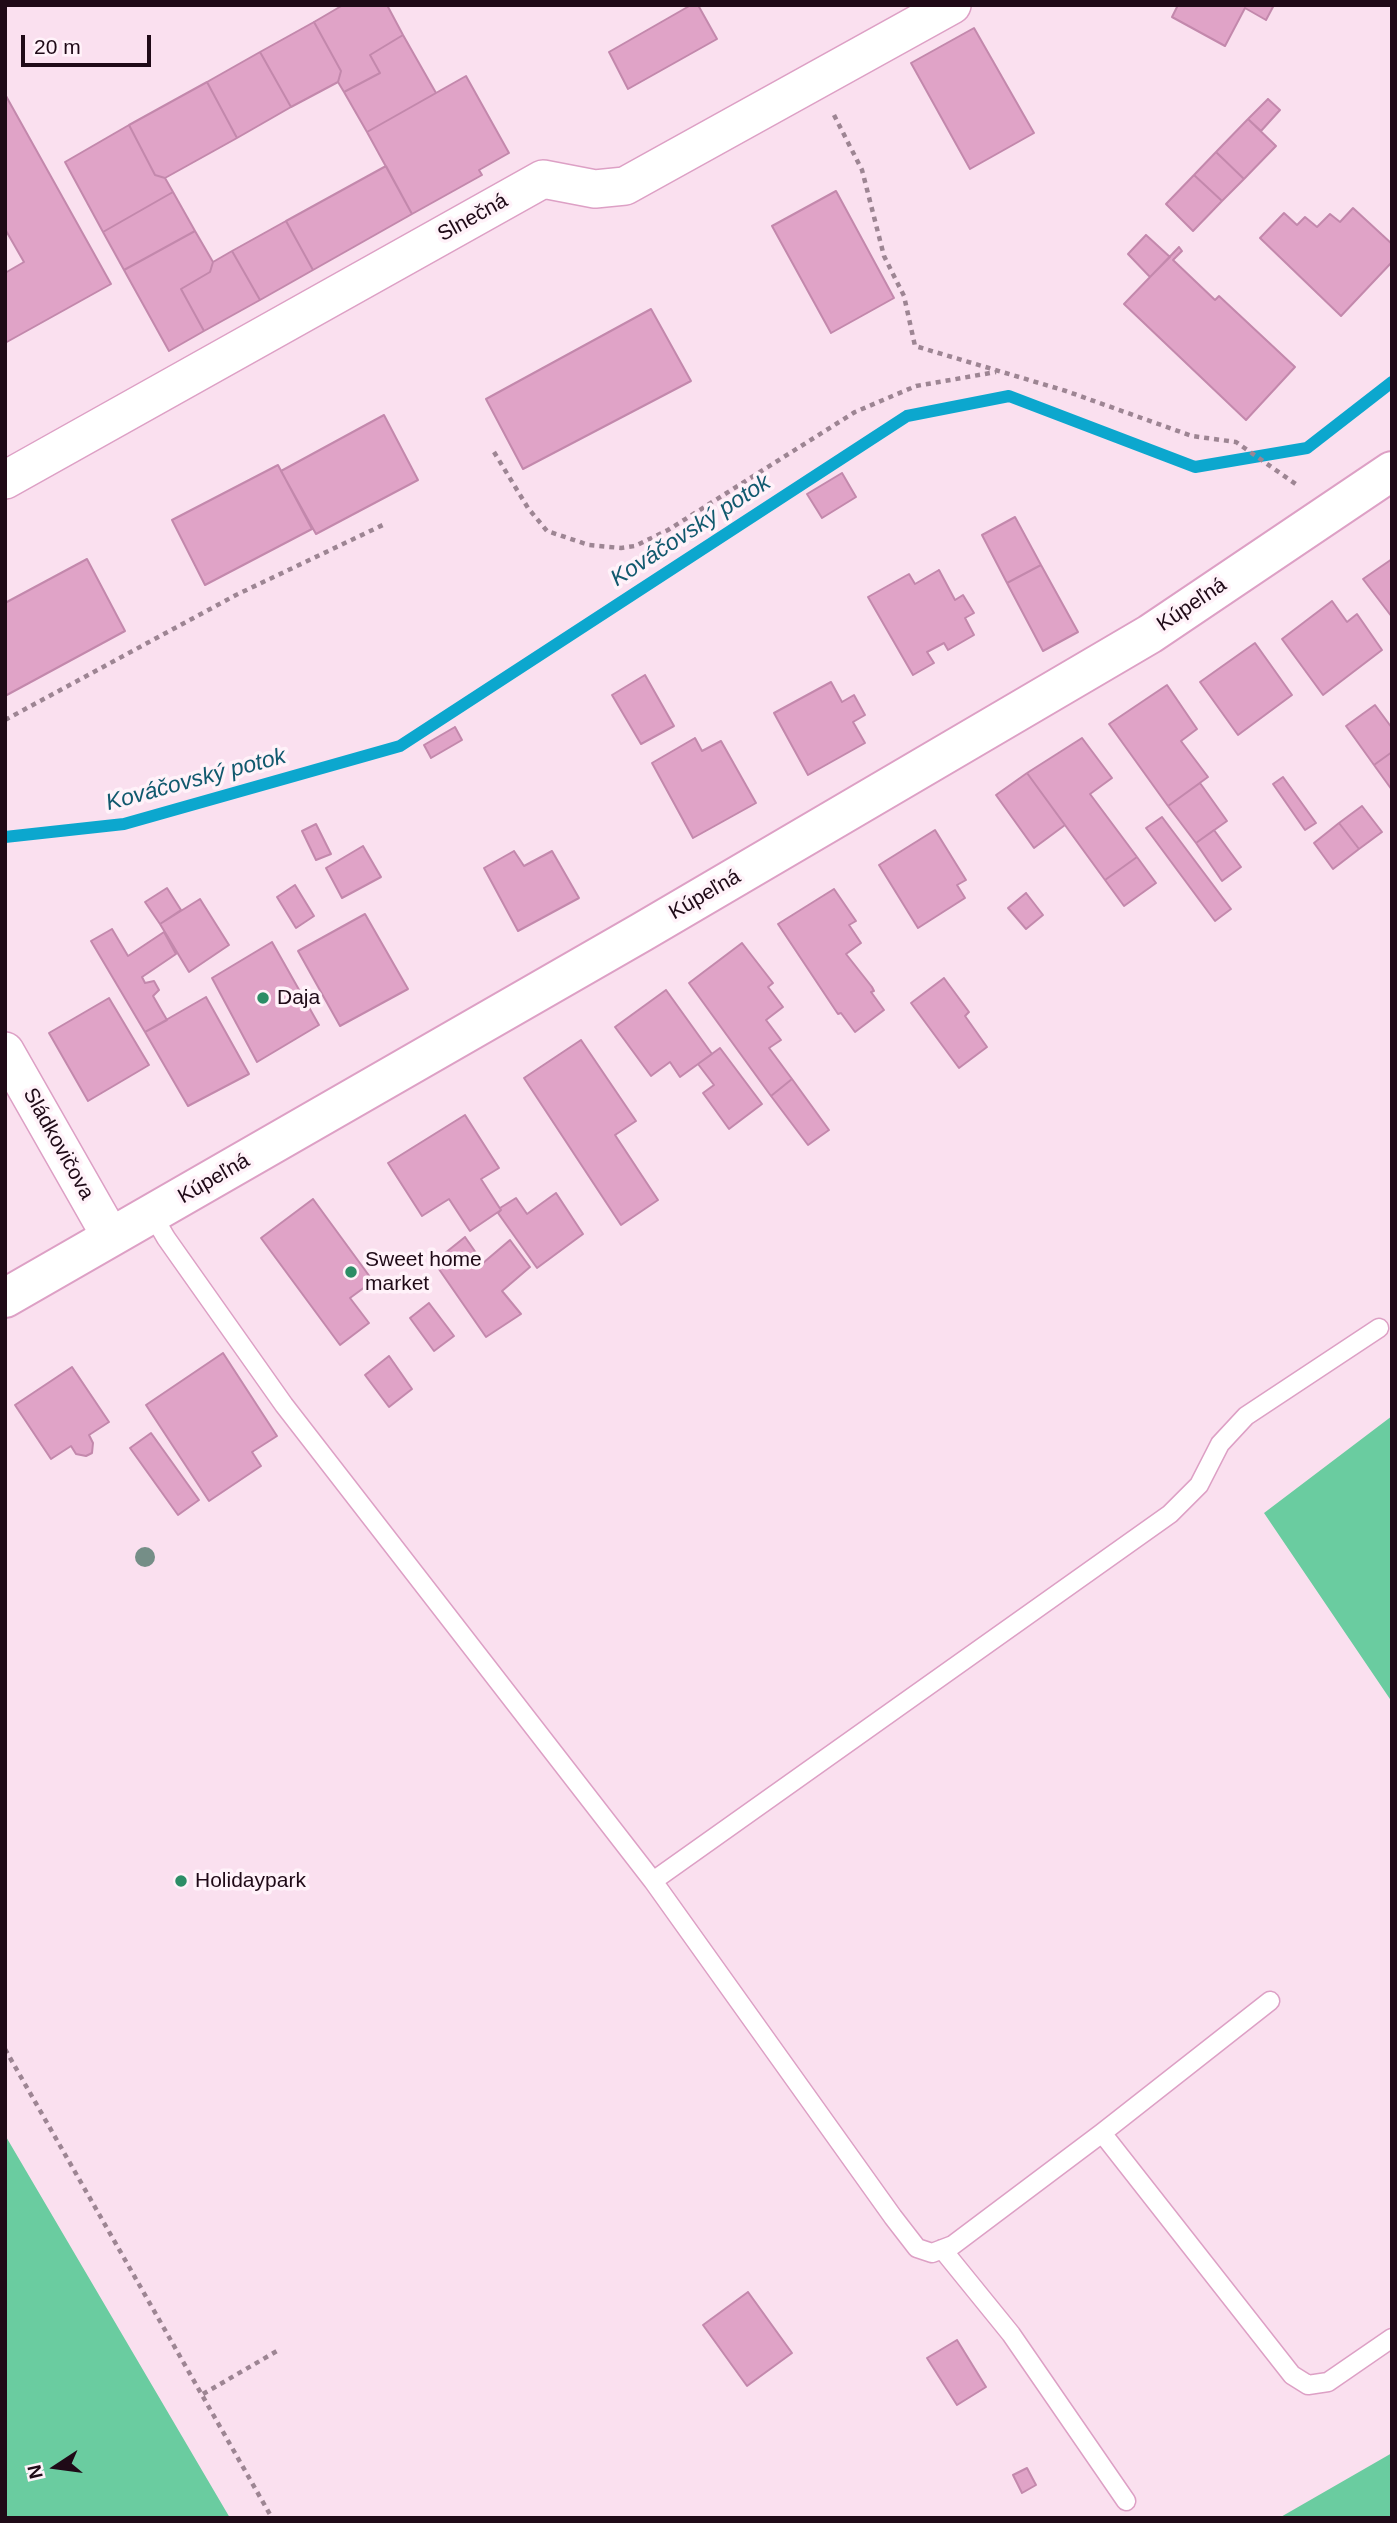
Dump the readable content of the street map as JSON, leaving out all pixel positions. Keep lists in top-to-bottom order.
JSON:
{
  "streets": {
    "street": ["Slnečná", "Kúpeľná", "Sládkovičova"]
  },
  "crossings": [
    ["Kúpeľná", "Sládkovičova"]
  ],
  "water": ["Kováčovský potok"],
  "places": ["Daja", "Sweet home market", "Holidaypark"],
  "scale_bar": "20 m",
  "north": "left"
}
